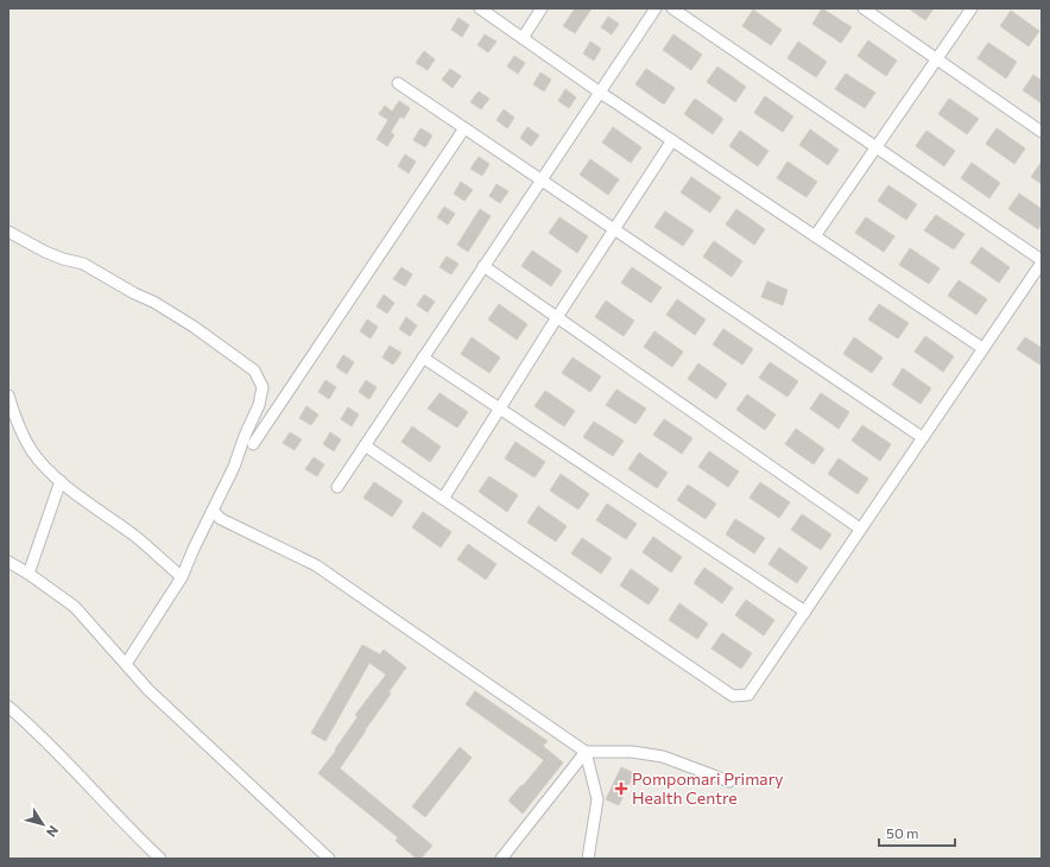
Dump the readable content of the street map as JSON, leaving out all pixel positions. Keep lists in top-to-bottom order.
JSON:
{
  "places": {
    "health": ["Pompomari Primary Health Centre"]
  },
  "scale_bar": "50 m",
  "north": "bottom right"
}
